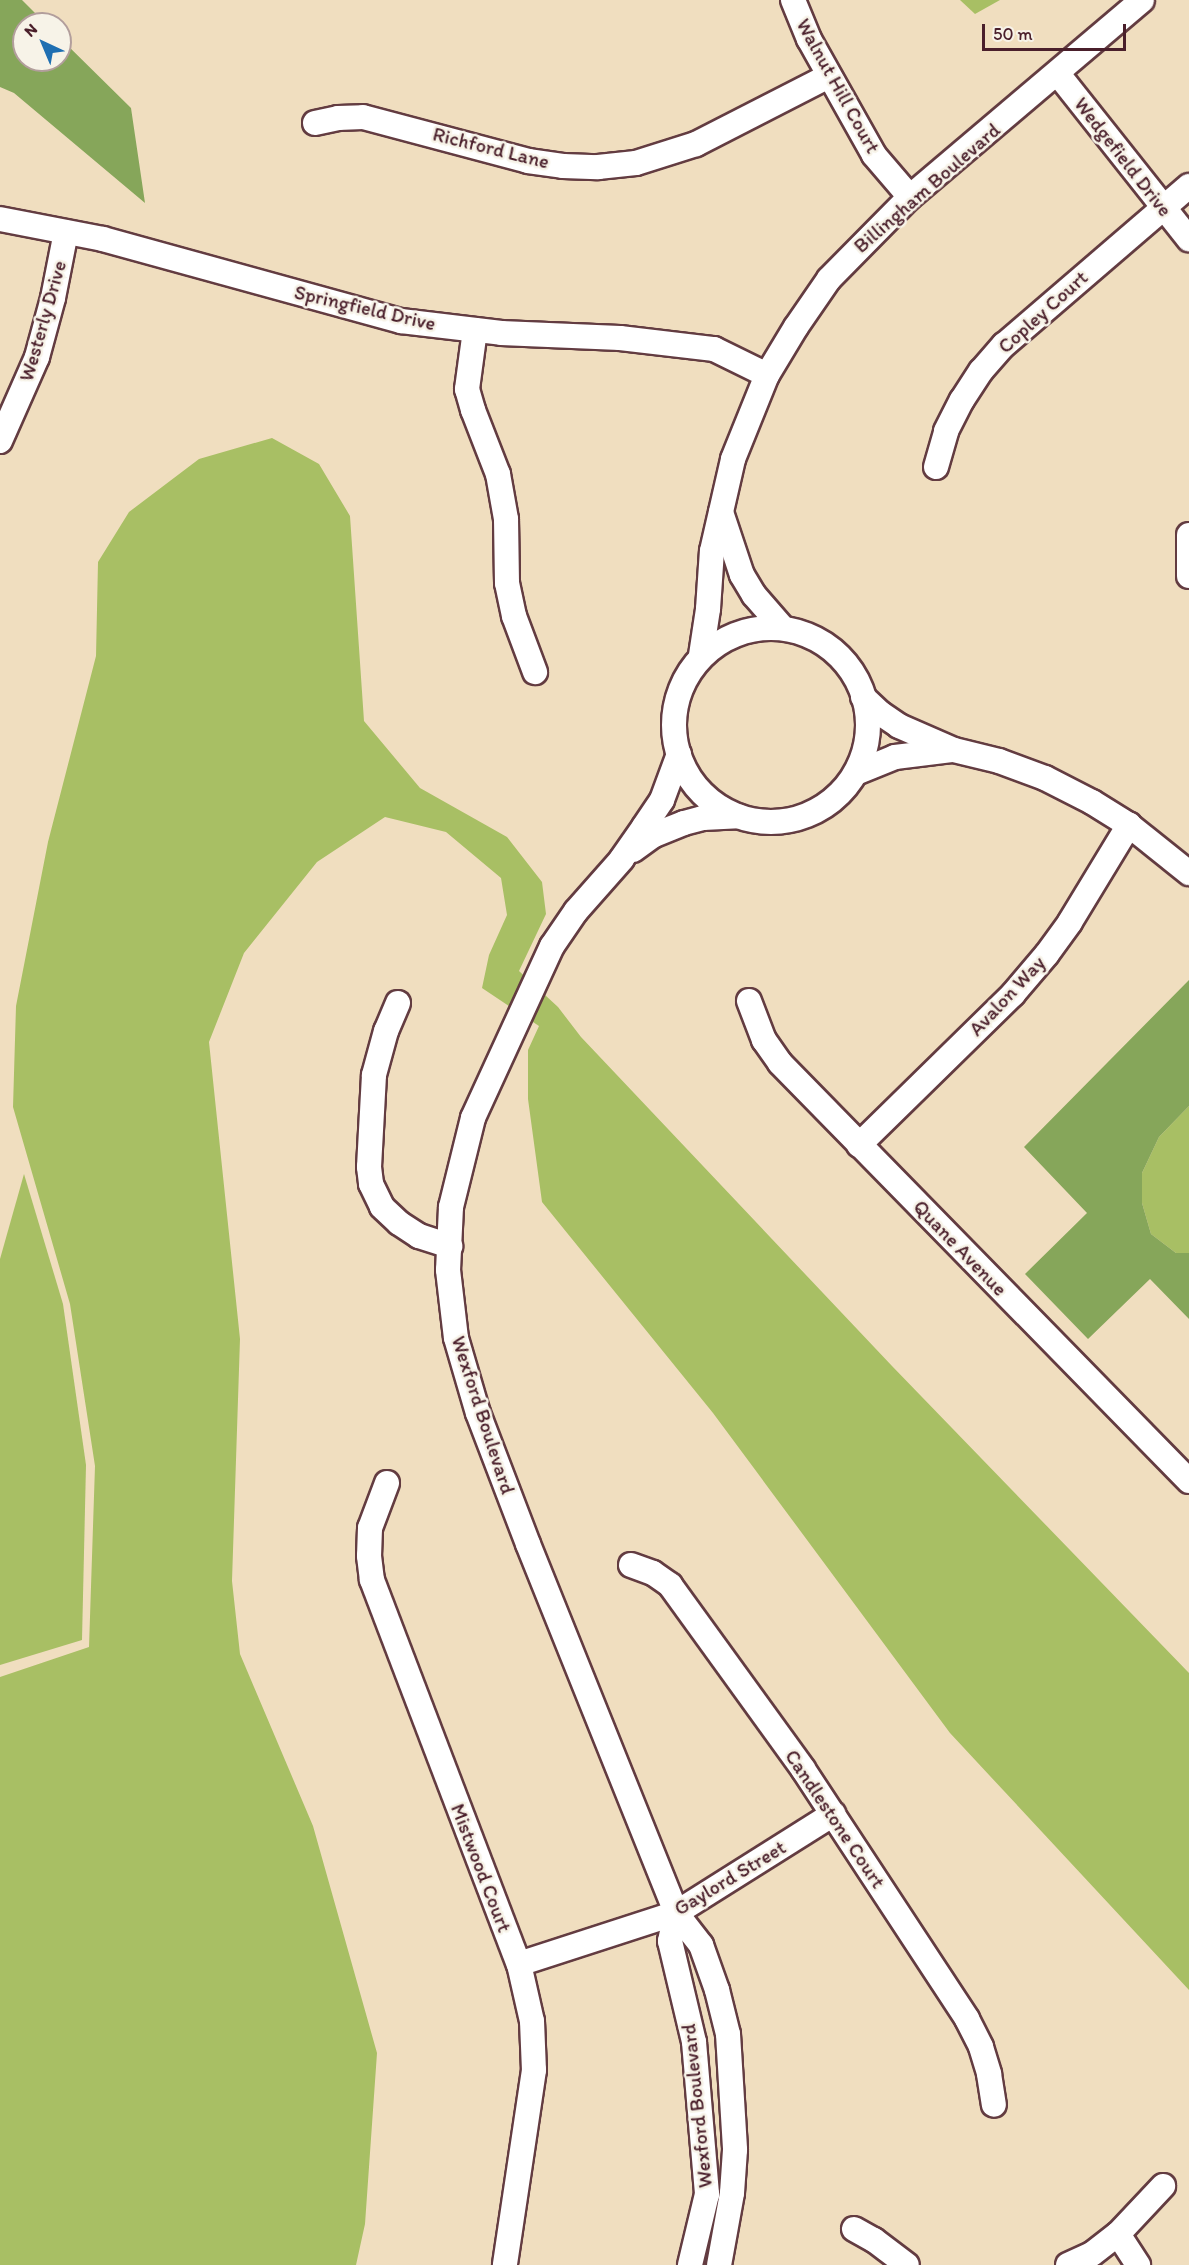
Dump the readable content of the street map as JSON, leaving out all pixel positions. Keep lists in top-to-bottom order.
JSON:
{
  "streets": {
    "street": [
      "Walnut Hill Court",
      "Richford Lane",
      "Wedgefield Drive",
      "Billingham Boulevard",
      "Springfield Drive",
      "Copley Court",
      "Westerly Drive",
      "Avalon Way",
      "Quane Avenue",
      "Wexford Boulevard",
      "Candlestone Court",
      "Mistwood Court",
      "Gaylord Street"
    ]
  },
  "crossings": [
    ["Walnut Hill Court", "Richford Lane"],
    ["Walnut Hill Court", "Billingham Boulevard"],
    ["Wedgefield Drive", "Billingham Boulevard"],
    ["Wedgefield Drive", "Copley Court"],
    ["Billingham Boulevard", "Springfield Drive"],
    ["Billingham Boulevard", "Wexford Boulevard"],
    ["Springfield Drive", "Westerly Drive"],
    ["Avalon Way", "Quane Avenue"],
    ["Wexford Boulevard", "Gaylord Street"],
    ["Candlestone Court", "Gaylord Street"],
    ["Mistwood Court", "Gaylord Street"]
  ],
  "scale_bar": "50 m",
  "north": "top left"
}
